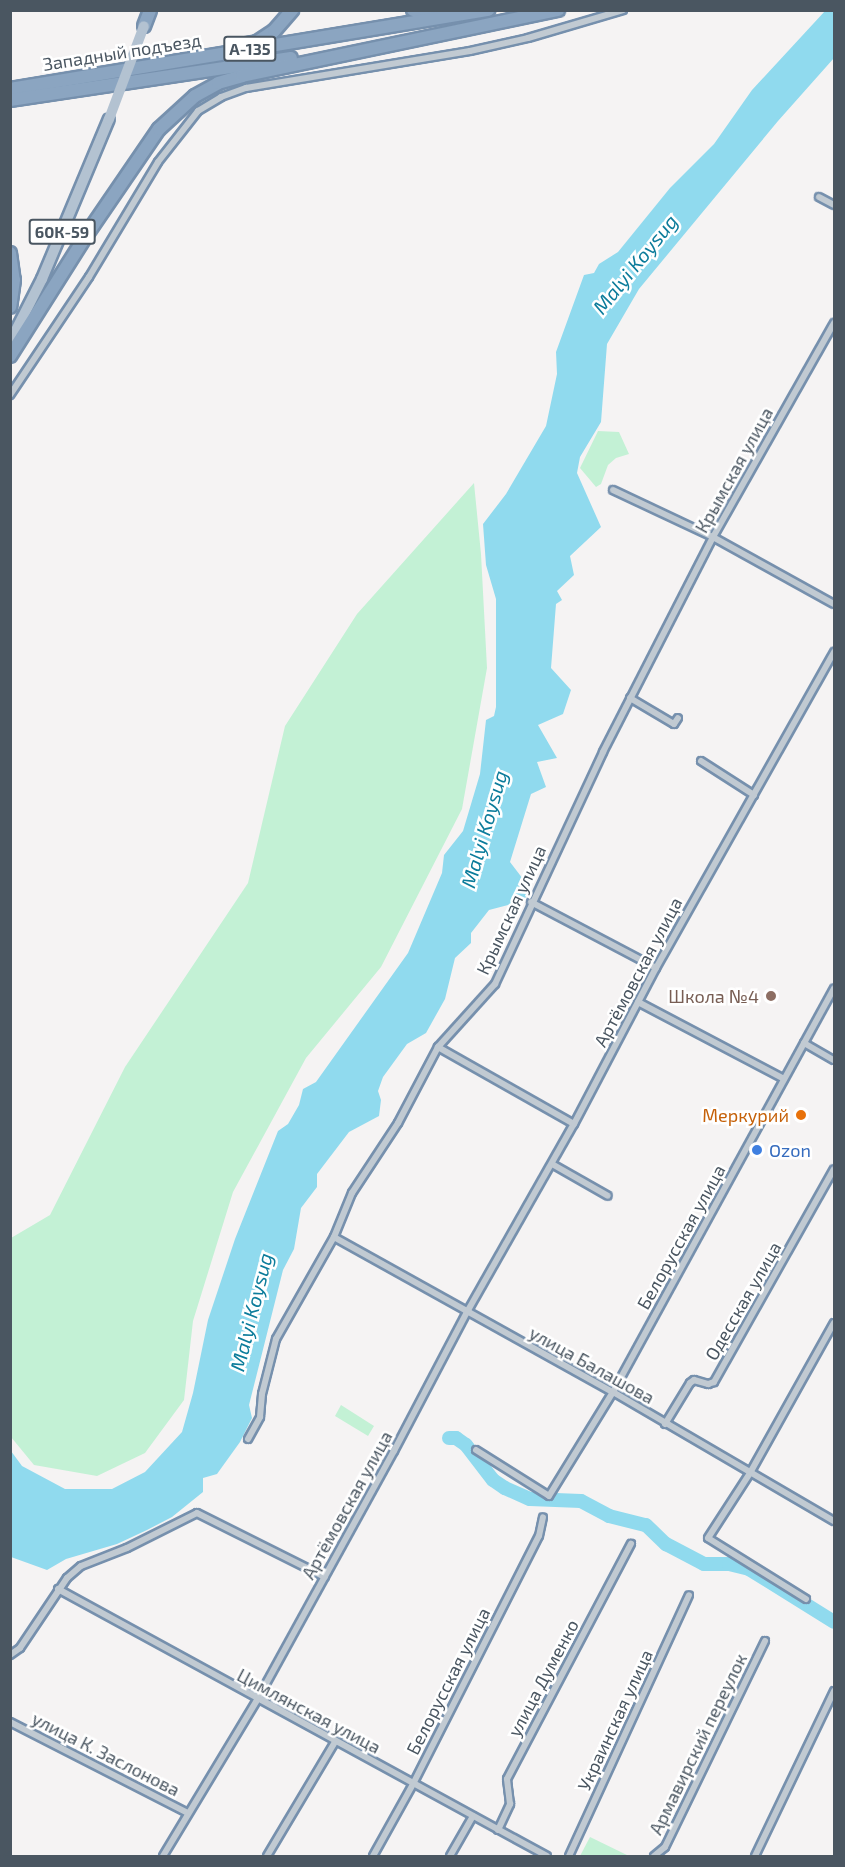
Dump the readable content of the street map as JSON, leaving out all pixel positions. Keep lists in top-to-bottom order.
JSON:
{
  "streets": {
    "highway": ["А-135", "Западный подъезд"],
    "main road": ["60К-59"],
    "street": [
      "Крымская улица",
      "Артёмовская улица",
      "Белорусская улица",
      "Одесская улица",
      "улица Балашова",
      "улица Думенко",
      "Цимлянская улица",
      "Украинская улица",
      "Армавирский переулок",
      "улица К. Заслонова"
    ]
  },
  "crossings": [
    ["А-135", "Западный подъезд"],
    ["Крымская улица", "улица Балашова"],
    ["Артёмовская улица", "улица Балашова"],
    ["Артёмовская улица", "Цимлянская улица"],
    ["Артёмовская улица", "улица К. Заслонова"],
    ["Белорусская улица", "улица Балашова"],
    ["Белорусская улица", "Цимлянская улица"],
    ["Одесская улица", "улица Балашова"],
    ["улица Думенко", "Цимлянская улица"]
  ],
  "water": ["Malyi Koysug"],
  "places": ["Школа №4", "Меркурий", "Ozon"]
}
